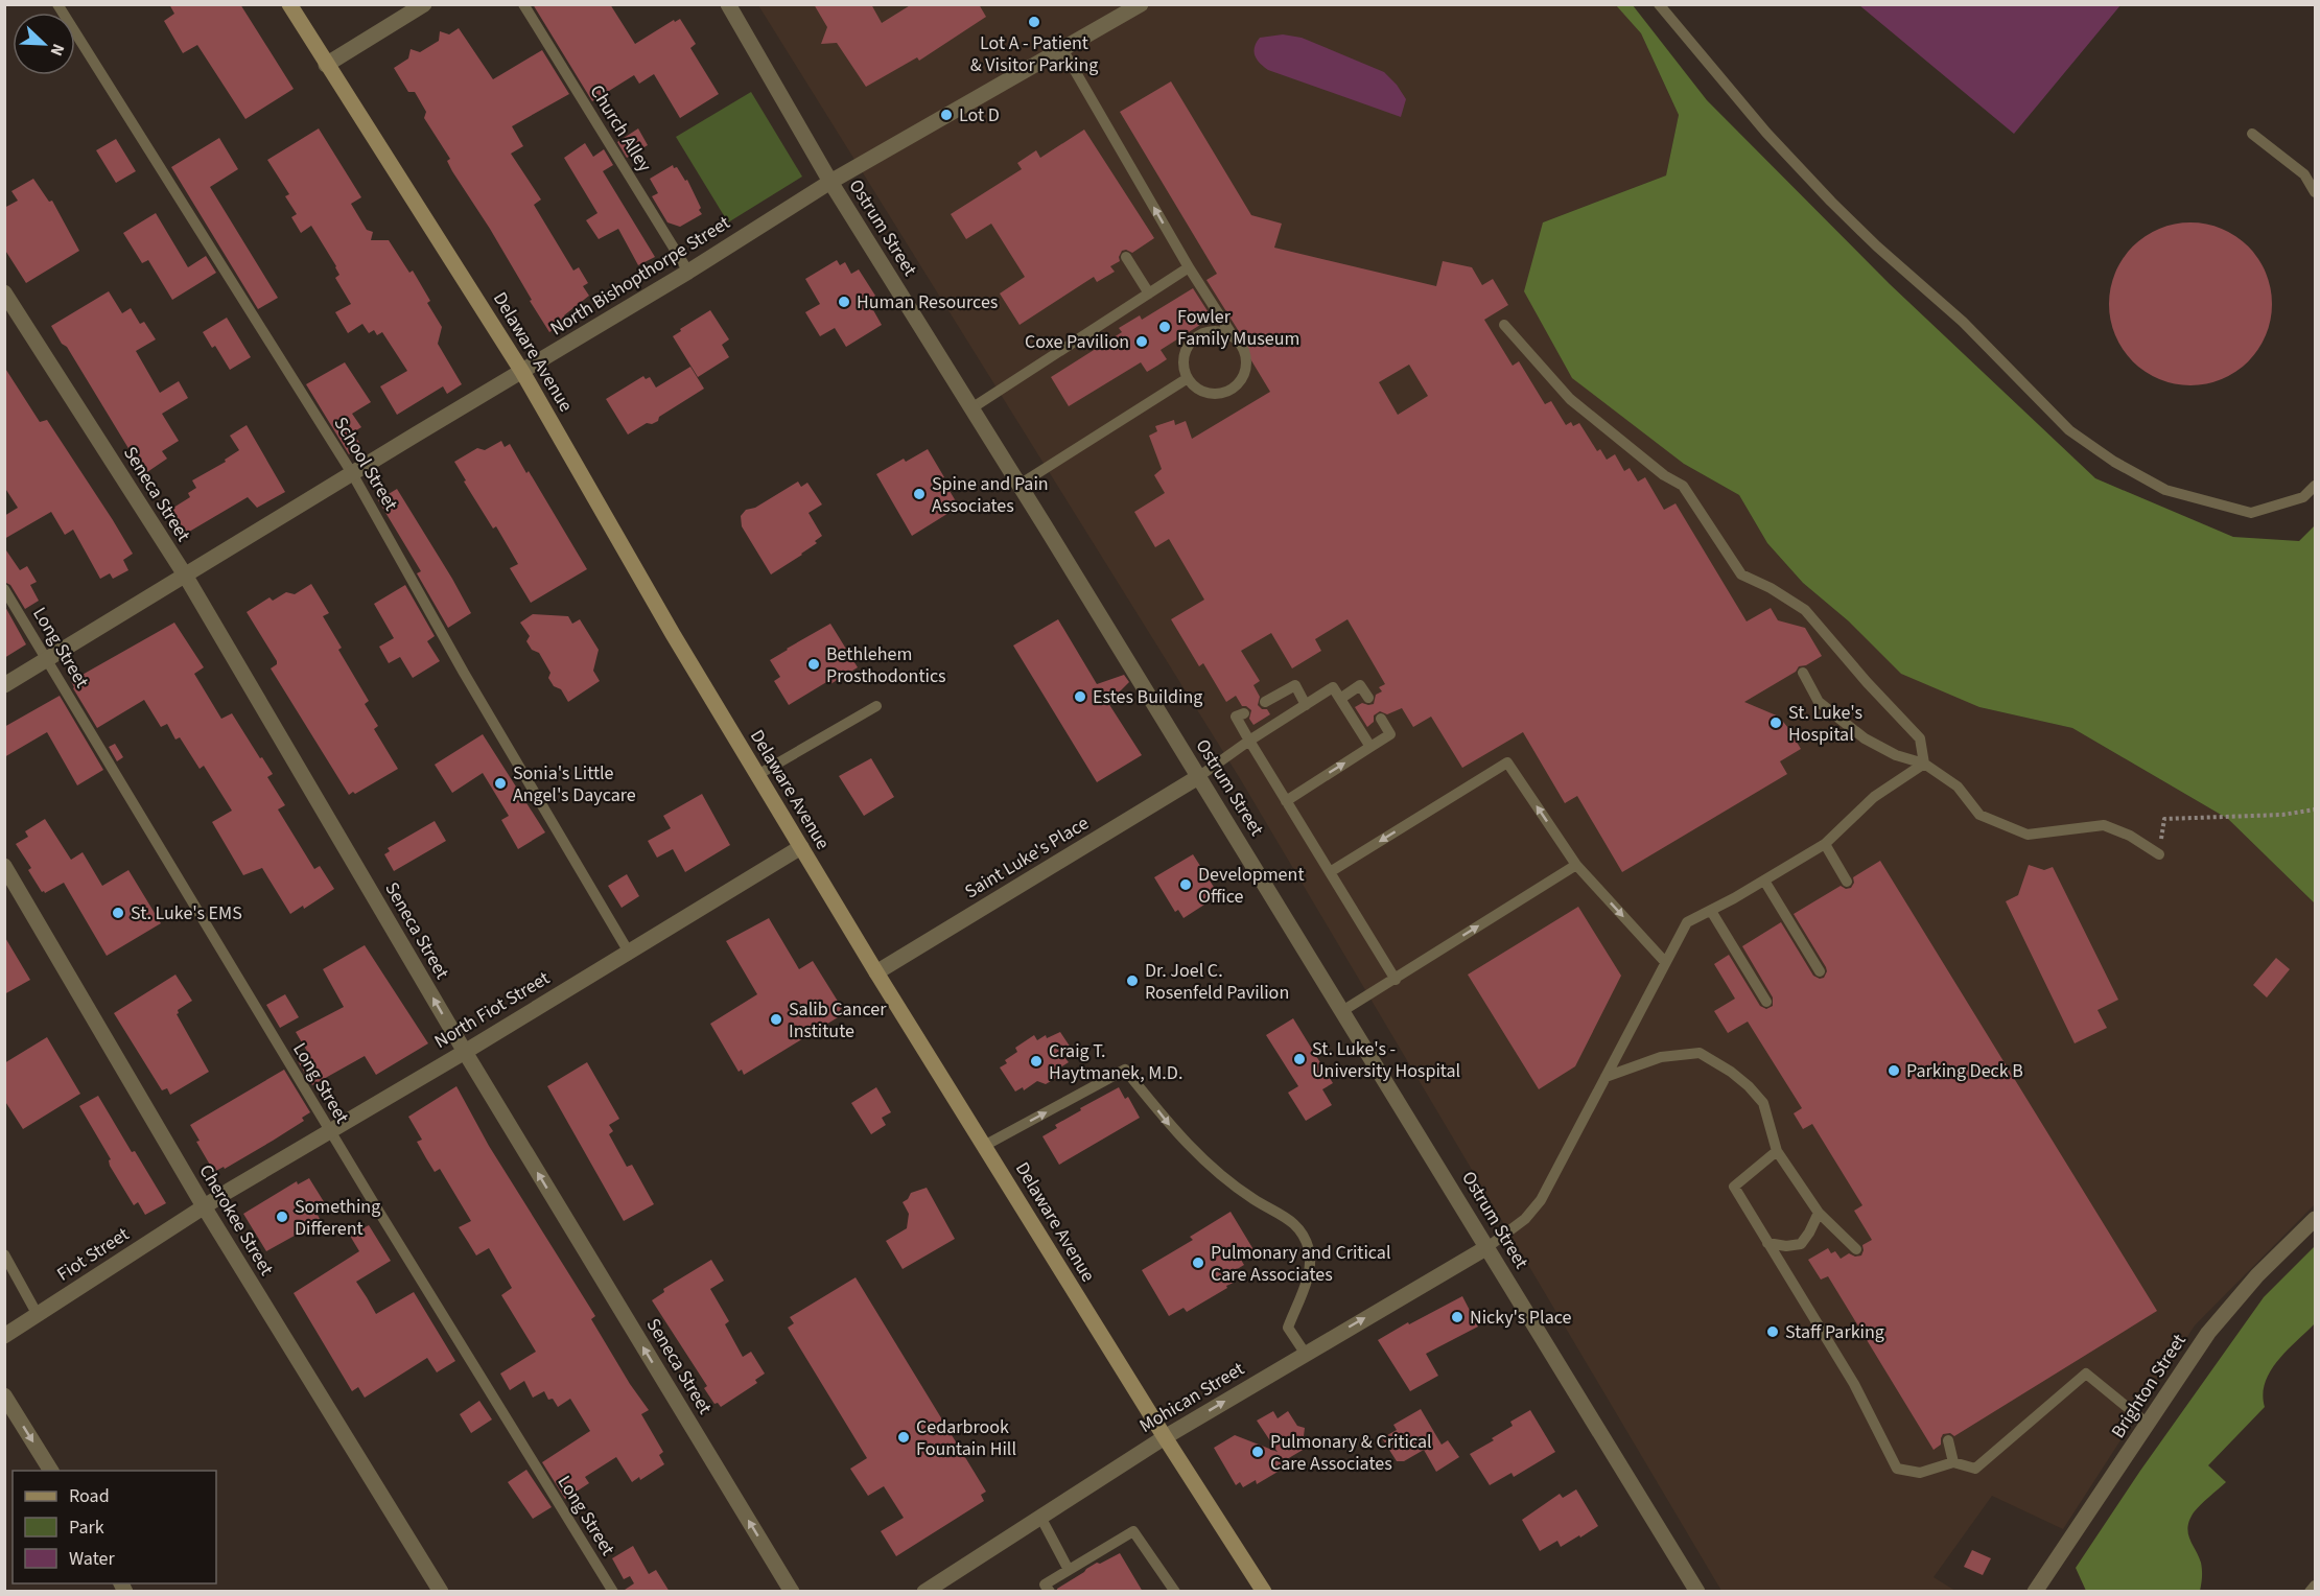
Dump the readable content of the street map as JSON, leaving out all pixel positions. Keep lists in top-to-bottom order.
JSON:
{
  "streets": {
    "main road": ["Delaware Avenue"],
    "street": [
      "Ostrum Street",
      "North Bishopthorpe Street",
      "Seneca Street",
      "Saint Luke's Place",
      "North Fiot Street",
      "Cherokee Street",
      "Fiot Street",
      "Brighton Street",
      "Mohican Street"
    ],
    "lane": ["Church Alley", "School Street", "Long Street"]
  },
  "crossings": [
    ["Church Alley", "North Bishopthorpe Street"],
    ["Ostrum Street", "North Bishopthorpe Street"],
    ["Ostrum Street", "Saint Luke's Place"],
    ["Ostrum Street", "Mohican Street"],
    ["North Bishopthorpe Street", "Delaware Avenue"],
    ["North Bishopthorpe Street", "School Street"],
    ["North Bishopthorpe Street", "Seneca Street"],
    ["North Bishopthorpe Street", "Long Street"],
    ["Delaware Avenue", "Saint Luke's Place"],
    ["Delaware Avenue", "North Fiot Street"],
    ["Delaware Avenue", "Mohican Street"],
    ["School Street", "North Fiot Street"],
    ["Seneca Street", "North Fiot Street"],
    ["Long Street", "North Fiot Street"],
    ["North Fiot Street", "Cherokee Street"],
    ["North Fiot Street", "Fiot Street"],
    ["Cherokee Street", "Fiot Street"]
  ],
  "one_way": ["Seneca Street", "Mohican Street"],
  "places": [
    "Lot A - Patient & Visitor Parking",
    "Lot D",
    "Human Resources",
    "Fowler Family Museum",
    "Coxe Pavilion",
    "Spine and Pain Associates",
    "Bethlehem Prosthodontics",
    "Estes Building",
    "St. Luke's Hospital",
    "Sonia's Little Angel's Daycare",
    "Development Office",
    "St. Luke's EMS",
    "Dr. Joel C. Rosenfeld Pavilion",
    "Salib Cancer Institute",
    "St. Luke's - University Hospital",
    "Craig T. Haytmanek, M.D.",
    "Parking Deck B",
    "Something Different",
    "Pulmonary and Critical Care Associates",
    "Nicky's Place",
    "Staff Parking",
    "Cedarbrook Fountain Hill",
    "Pulmonary & Critical Care Associates"
  ],
  "legend": ["Road", "Park", "Water"],
  "north": "bottom right"
}
